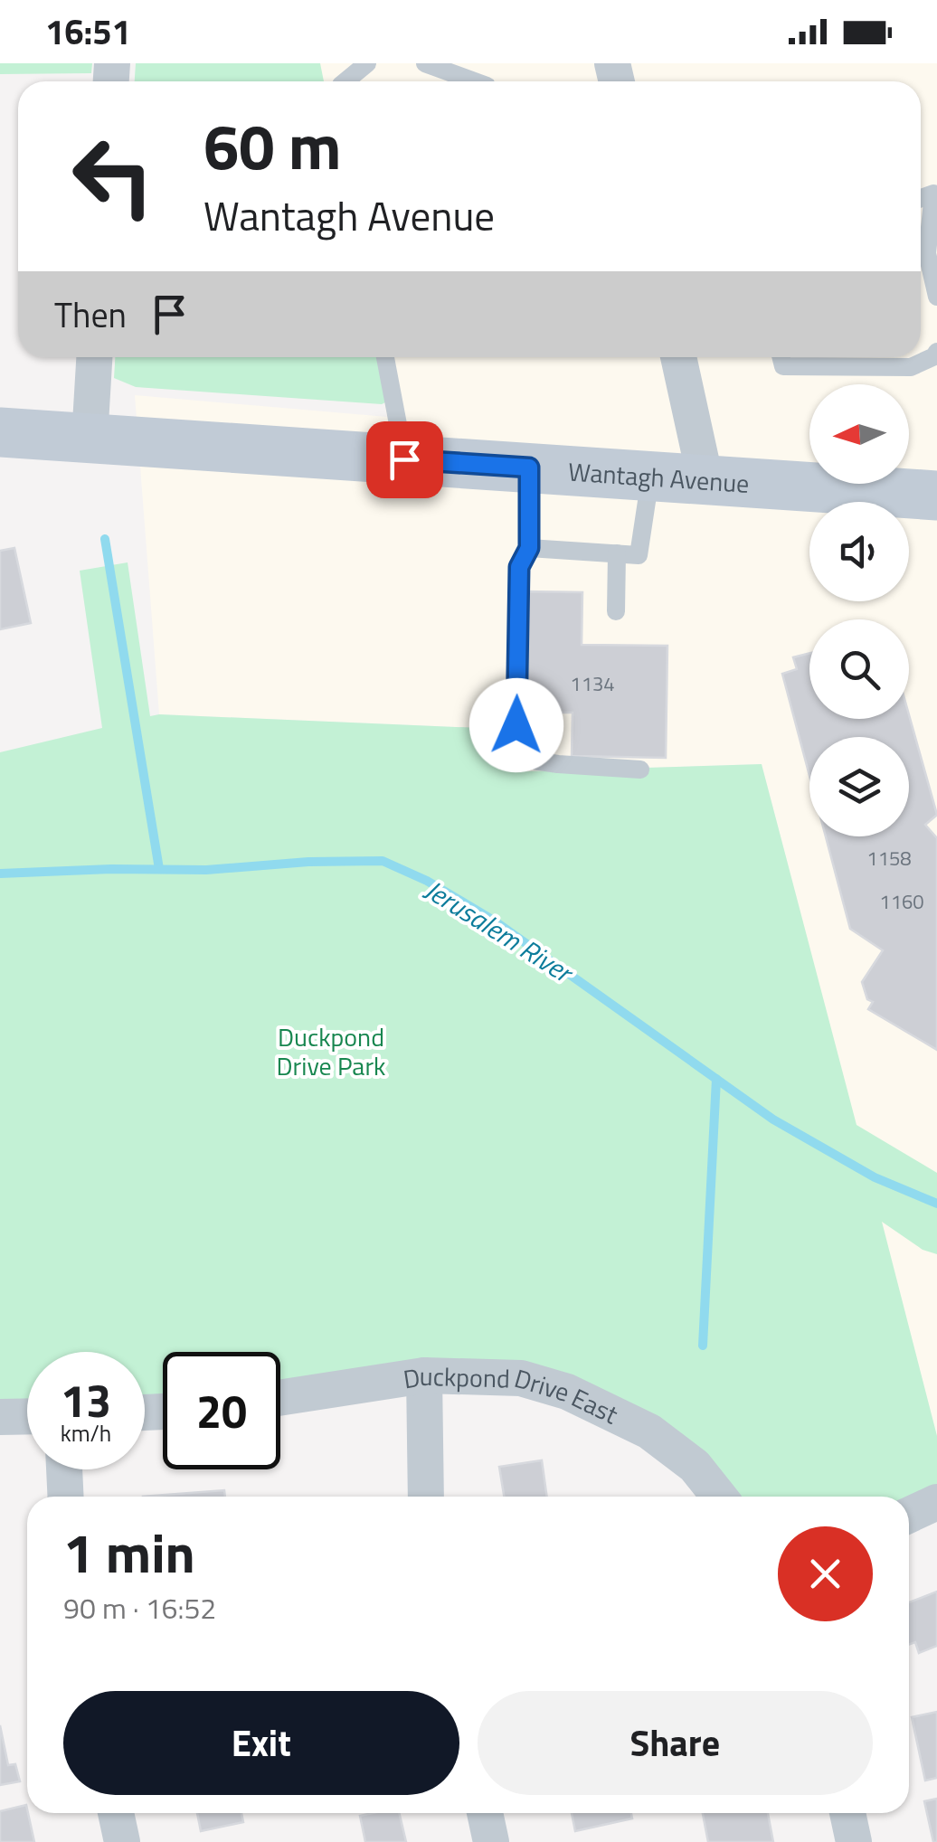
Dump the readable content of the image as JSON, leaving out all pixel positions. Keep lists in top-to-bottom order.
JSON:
{
  "streets": {
    "main road": ["Wantagh Avenue"],
    "street": ["Duckpond Drive East"]
  },
  "water": ["Jerusalem River"],
  "parks": ["Duckpond Drive Park"],
  "house_numbers": ["1134", "1158", "1160"],
  "north": "left",
  "page": {
    "status": "16:51",
    "turn": ["60 m", "Wantagh Avenue"],
    "then": "Then",
    "speed": "13 km/h",
    "limit": "20",
    "heading": ["1 min", "90 m · 16:52"],
    "buttons": ["Exit", "Share"]
  }
}
